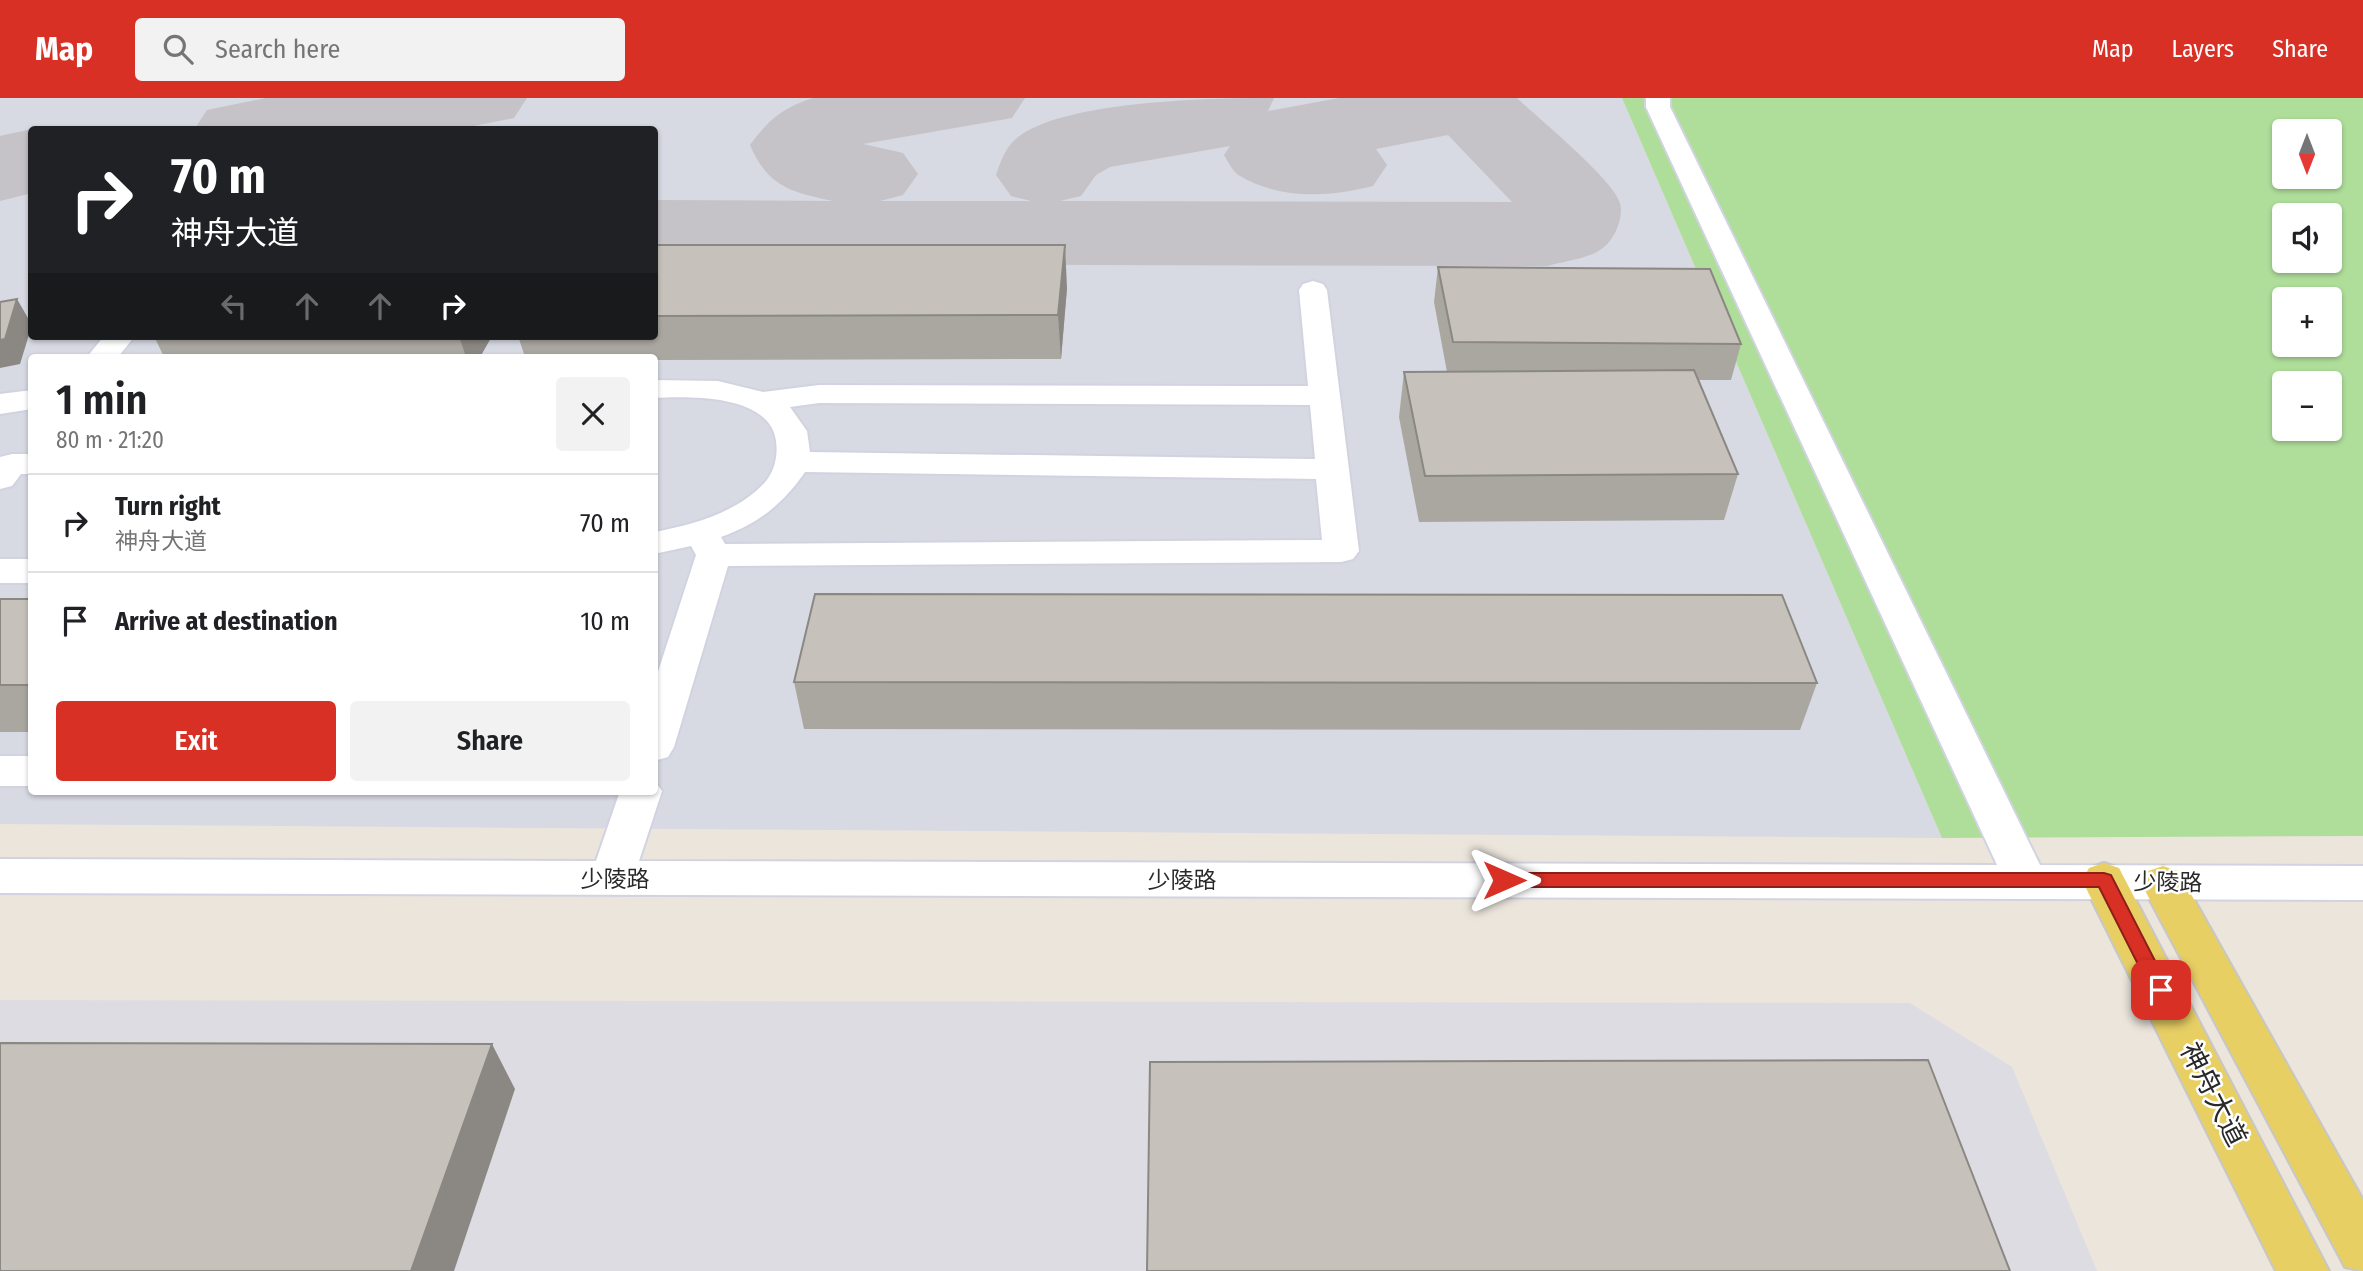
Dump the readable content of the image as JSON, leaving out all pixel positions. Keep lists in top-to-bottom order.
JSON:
{
  "streets": {
    "main road": ["神舟大道"],
    "street": ["少陵路"]
  },
  "crossings": [
    ["少陵路", "神舟大道"]
  ],
  "north": "bottom",
  "page": {
    "header": "Map",
    "search": "Search here",
    "nav": ["Map", "Layers", "Share"],
    "map_buttons": ["+", "−"],
    "turn": ["70 m", "神舟大道"],
    "heading": ["1 min", "80 m · 21:20"],
    "list": [
      {
        "name": "Turn right",
        "note": "神舟大道",
        "value": "70 m"
      },
      {
        "name": "Arrive at destination",
        "value": "10 m"
      }
    ],
    "buttons": ["Exit", "Share"]
  }
}
